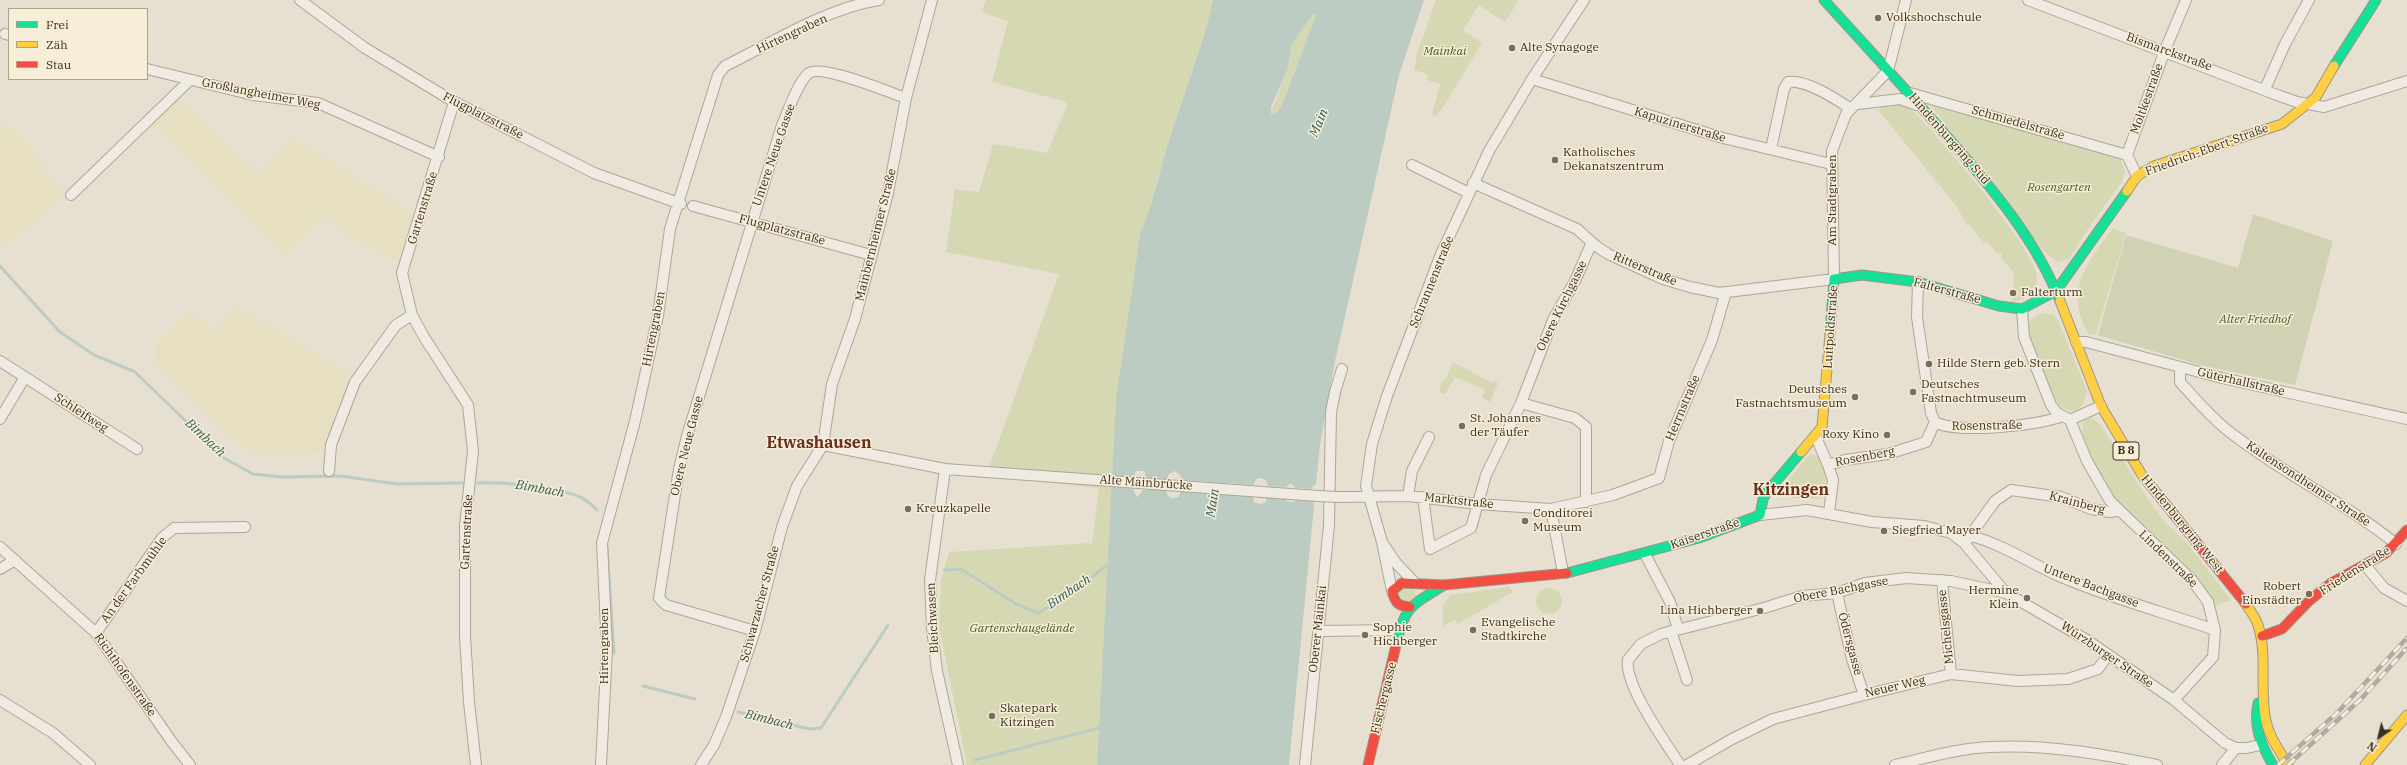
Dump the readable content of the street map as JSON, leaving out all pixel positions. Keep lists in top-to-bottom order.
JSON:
{
  "streets": {
    "street": [
      "Hirtengraben",
      "Bismarckstraße",
      "Großlangheimer Weg",
      "Moltkestraße",
      "Flugplatzstraße",
      "Schmiedelstraße",
      "Kapuzinerstraße",
      "Hindenburgring Süd",
      "Friedrich-Ebert-Straße",
      "Untere Neue Gasse",
      "Am Stadtgraben",
      "Gartenstraße",
      "Mainbernheimer Straße",
      "Ritterstraße",
      "Schrannenstraße",
      "Falterstraße",
      "Obere Kirchgasse",
      "Luitpoldstraße",
      "Güterhallstraße",
      "Herrnstraße",
      "Schleifweg",
      "Rosenstraße",
      "Obere Neue Gasse",
      "B 8",
      "Rosenberg",
      "Alte Mainbrücke",
      "Kaltensondheimer Straße",
      "Marktstraße",
      "Krainberg",
      "Hindenburgring West",
      "Kaiserstraße",
      "Lindenstraße",
      "Friedenstraße",
      "An der Farbmühle",
      "Untere Bachgasse",
      "Obere Bachgasse",
      "Schwarzacher Straße",
      "Bleichwasen",
      "Michelsgasse",
      "Oberer Mainkai",
      "Ödersgasse",
      "Würzburger Straße",
      "Richthofenstraße",
      "Neuer Weg",
      "Fischergasse"
    ]
  },
  "crossings": [
    ["Hirtengraben", "Flugplatzstraße"],
    ["Bismarckstraße", "Moltkestraße"],
    ["Bismarckstraße", "Friedrich-Ebert-Straße"],
    ["Großlangheimer Weg", "Gartenstraße"],
    ["Moltkestraße", "Schmiedelstraße"],
    ["Flugplatzstraße", "Untere Neue Gasse"],
    ["Flugplatzstraße", "Gartenstraße"],
    ["Flugplatzstraße", "Mainbernheimer Straße"],
    ["Flugplatzstraße", "Obere Neue Gasse"],
    ["Schmiedelstraße", "Hindenburgring Süd"],
    ["Kapuzinerstraße", "Am Stadtgraben"],
    ["Kapuzinerstraße", "Schrannenstraße"],
    ["Hindenburgring Süd", "Friedrich-Ebert-Straße"],
    ["Hindenburgring Süd", "Am Stadtgraben"],
    ["Hindenburgring Süd", "Hindenburgring West"],
    ["Friedrich-Ebert-Straße", "Hindenburgring West"],
    ["Untere Neue Gasse", "Mainbernheimer Straße"],
    ["Untere Neue Gasse", "Obere Neue Gasse"],
    ["Am Stadtgraben", "Ritterstraße"],
    ["Am Stadtgraben", "Falterstraße"],
    ["Am Stadtgraben", "Luitpoldstraße"],
    ["Mainbernheimer Straße", "Alte Mainbrücke"],
    ["Mainbernheimer Straße", "Schwarzacher Straße"],
    ["Ritterstraße", "Schrannenstraße"],
    ["Ritterstraße", "Falterstraße"],
    ["Ritterstraße", "Obere Kirchgasse"],
    ["Ritterstraße", "Luitpoldstraße"],
    ["Ritterstraße", "Herrnstraße"],
    ["Schrannenstraße", "Alte Mainbrücke"],
    ["Schrannenstraße", "Marktstraße"],
    ["Falterstraße", "Luitpoldstraße"],
    ["Falterstraße", "Rosenstraße"],
    ["Falterstraße", "Lindenstraße"],
    ["Obere Kirchgasse", "Marktstraße"],
    ["Güterhallstraße", "Kaltensondheimer Straße"],
    ["Güterhallstraße", "Hindenburgring West"],
    ["Herrnstraße", "Marktstraße"],
    ["Rosenstraße", "Rosenberg"],
    ["Rosenstraße", "Lindenstraße"],
    ["Obere Neue Gasse", "Schwarzacher Straße"],
    ["B 8", "Hindenburgring West"],
    ["Alte Mainbrücke", "Marktstraße"],
    ["Alte Mainbrücke", "Schwarzacher Straße"],
    ["Alte Mainbrücke", "Bleichwasen"],
    ["Alte Mainbrücke", "Oberer Mainkai"],
    ["Kaltensondheimer Straße", "Friedenstraße"],
    ["Krainberg", "Kaiserstraße"],
    ["Krainberg", "Lindenstraße"],
    ["Krainberg", "Untere Bachgasse"],
    ["Krainberg", "Würzburger Straße"],
    ["Hindenburgring West", "Friedenstraße"],
    ["Kaiserstraße", "Untere Bachgasse"],
    ["Kaiserstraße", "Würzburger Straße"],
    ["Lindenstraße", "Untere Bachgasse"],
    ["Lindenstraße", "Würzburger Straße"],
    ["An der Farbmühle", "Richthofenstraße"],
    ["Untere Bachgasse", "Würzburger Straße"],
    ["Obere Bachgasse", "Michelsgasse"],
    ["Obere Bachgasse", "Ödersgasse"],
    ["Obere Bachgasse", "Würzburger Straße"],
    ["Michelsgasse", "Neuer Weg"],
    ["Ödersgasse", "Neuer Weg"],
    ["Würzburger Straße", "Neuer Weg"]
  ],
  "districts": ["Etwashausen", "Kitzingen"],
  "water": ["Main", "Bimbach"],
  "parks": [
    "Mainkai",
    "Rosengarten",
    "Alter Friedhof",
    "Gartenschaugelände"
  ],
  "places": [
    "Volkshochschule",
    "Alte Synagoge",
    "Katholisches Dekanatszentrum",
    "Falterturm",
    "Hilde Stern geb. Stern",
    "Deutsches Fastnachtmuseum",
    "Deutsches Fastnachtsmuseum",
    "St. Johannes der Täufer",
    "Roxy Kino",
    "Kreuzkapelle",
    "Conditorei Museum",
    "Siegfried Mayer",
    "Robert Einstädter",
    "Hermine Klein",
    "Lina Hichberger",
    "Evangelische Stadtkirche",
    "Sophie Hichberger",
    "Skatepark Kitzingen"
  ],
  "legend": ["Frei", "Zäh", "Stau"],
  "north": "bottom left"
}
